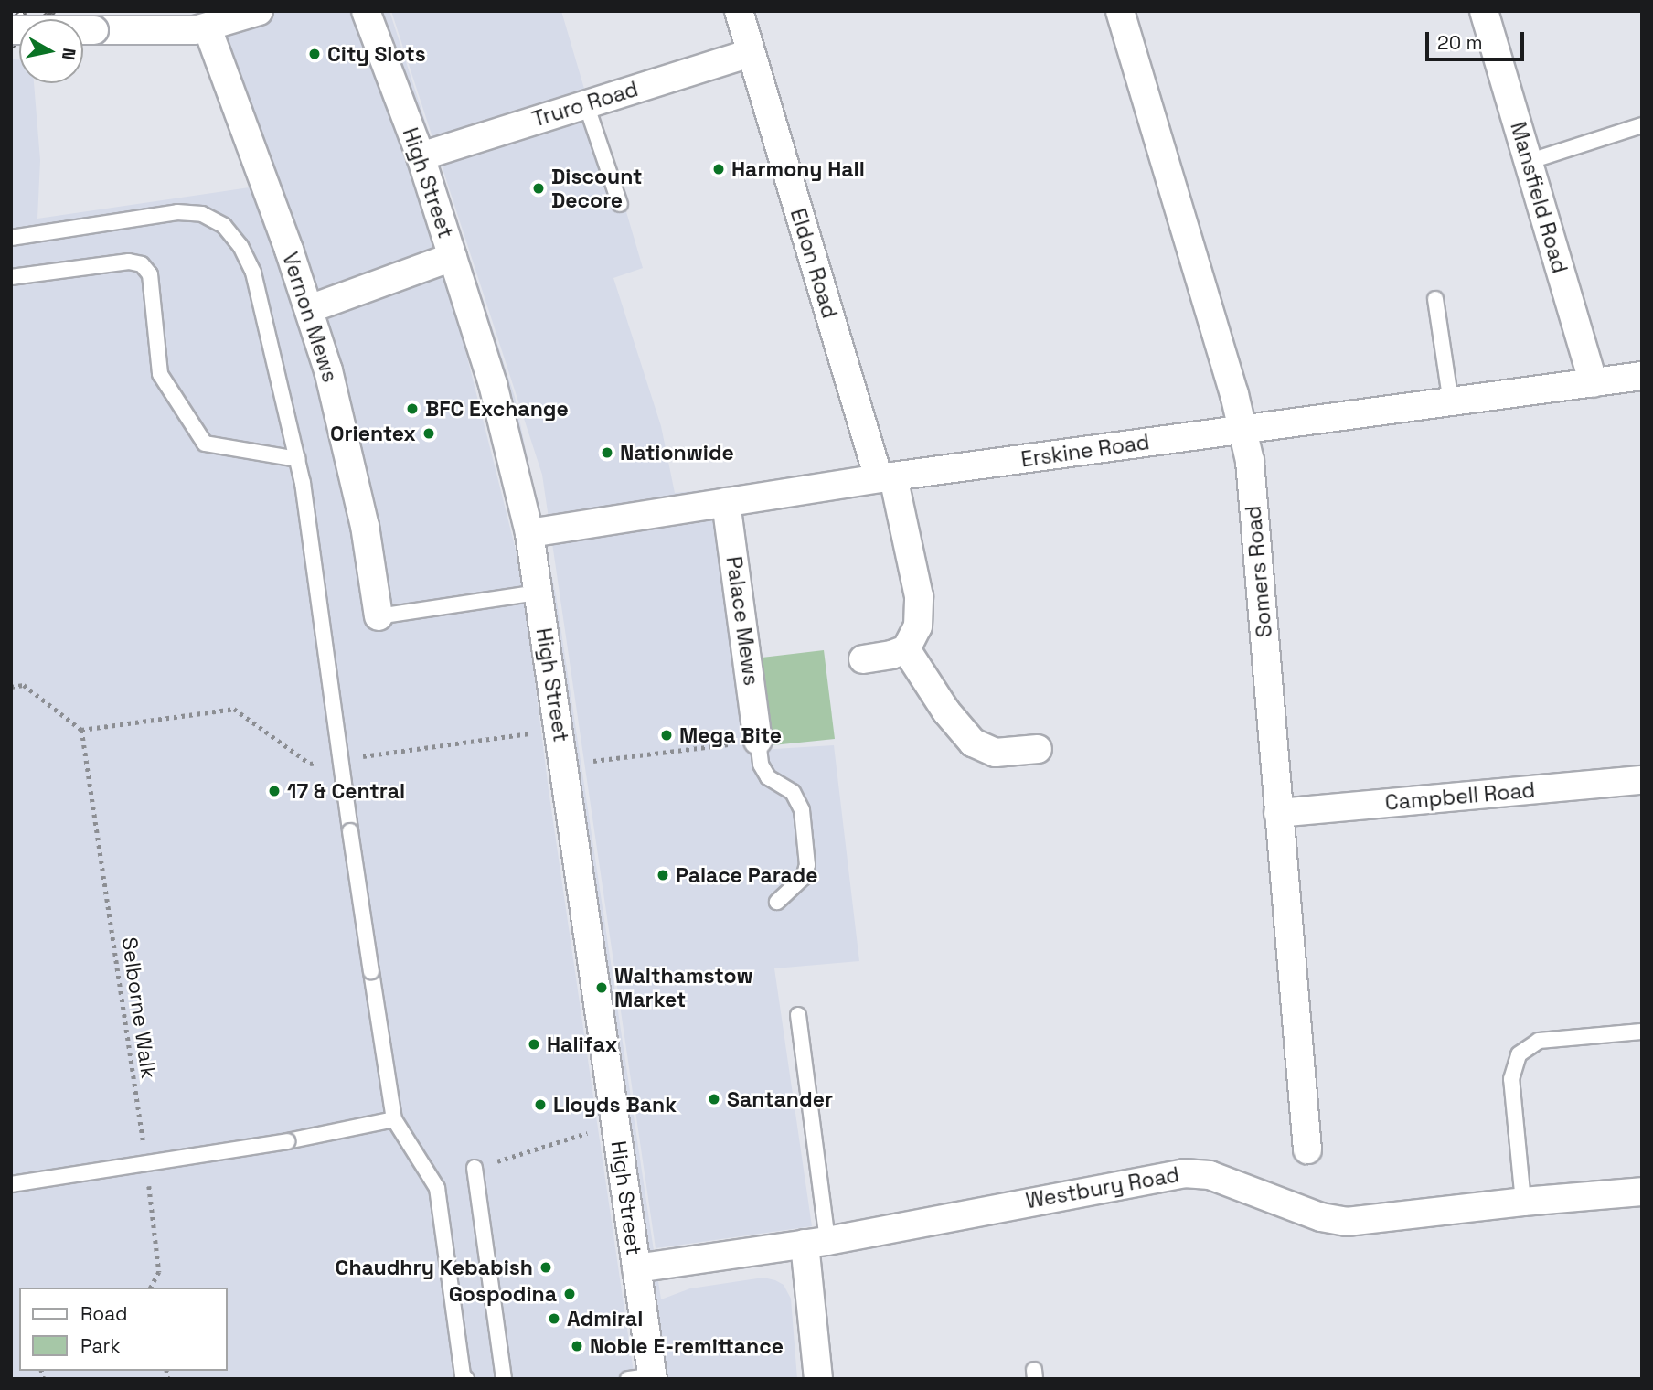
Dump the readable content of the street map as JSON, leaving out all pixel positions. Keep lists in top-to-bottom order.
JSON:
{
  "streets": {
    "street": [
      "Truro Road",
      "High Street",
      "Mansfield Road",
      "Eldon Road",
      "Vernon Mews",
      "Erskine Road",
      "Somers Road",
      "Palace Mews",
      "Campbell Road",
      "Westbury Road"
    ],
    "path": ["Selborne Walk"]
  },
  "crossings": [
    ["Truro Road", "High Street"],
    ["Truro Road", "Eldon Road"],
    ["High Street", "Erskine Road"],
    ["High Street", "Westbury Road"],
    ["Mansfield Road", "Erskine Road"],
    ["Eldon Road", "Erskine Road"],
    ["Erskine Road", "Somers Road"],
    ["Erskine Road", "Palace Mews"],
    ["Somers Road", "Campbell Road"]
  ],
  "places": [
    "City Slots",
    "Harmony Hall",
    "Discount Decore",
    "BFC Exchange",
    "Orientex",
    "Nationwide",
    "Mega Bite",
    "17 & Central",
    "Palace Parade",
    "Walthamstow Market",
    "Halifax",
    "Santander",
    "Lloyds Bank",
    "Chaudhry Kebabish",
    "Gospodina",
    "Admiral",
    "Noble E-remittance"
  ],
  "legend": ["Road", "Park"],
  "scale_bar": "20 m",
  "north": "right"
}
